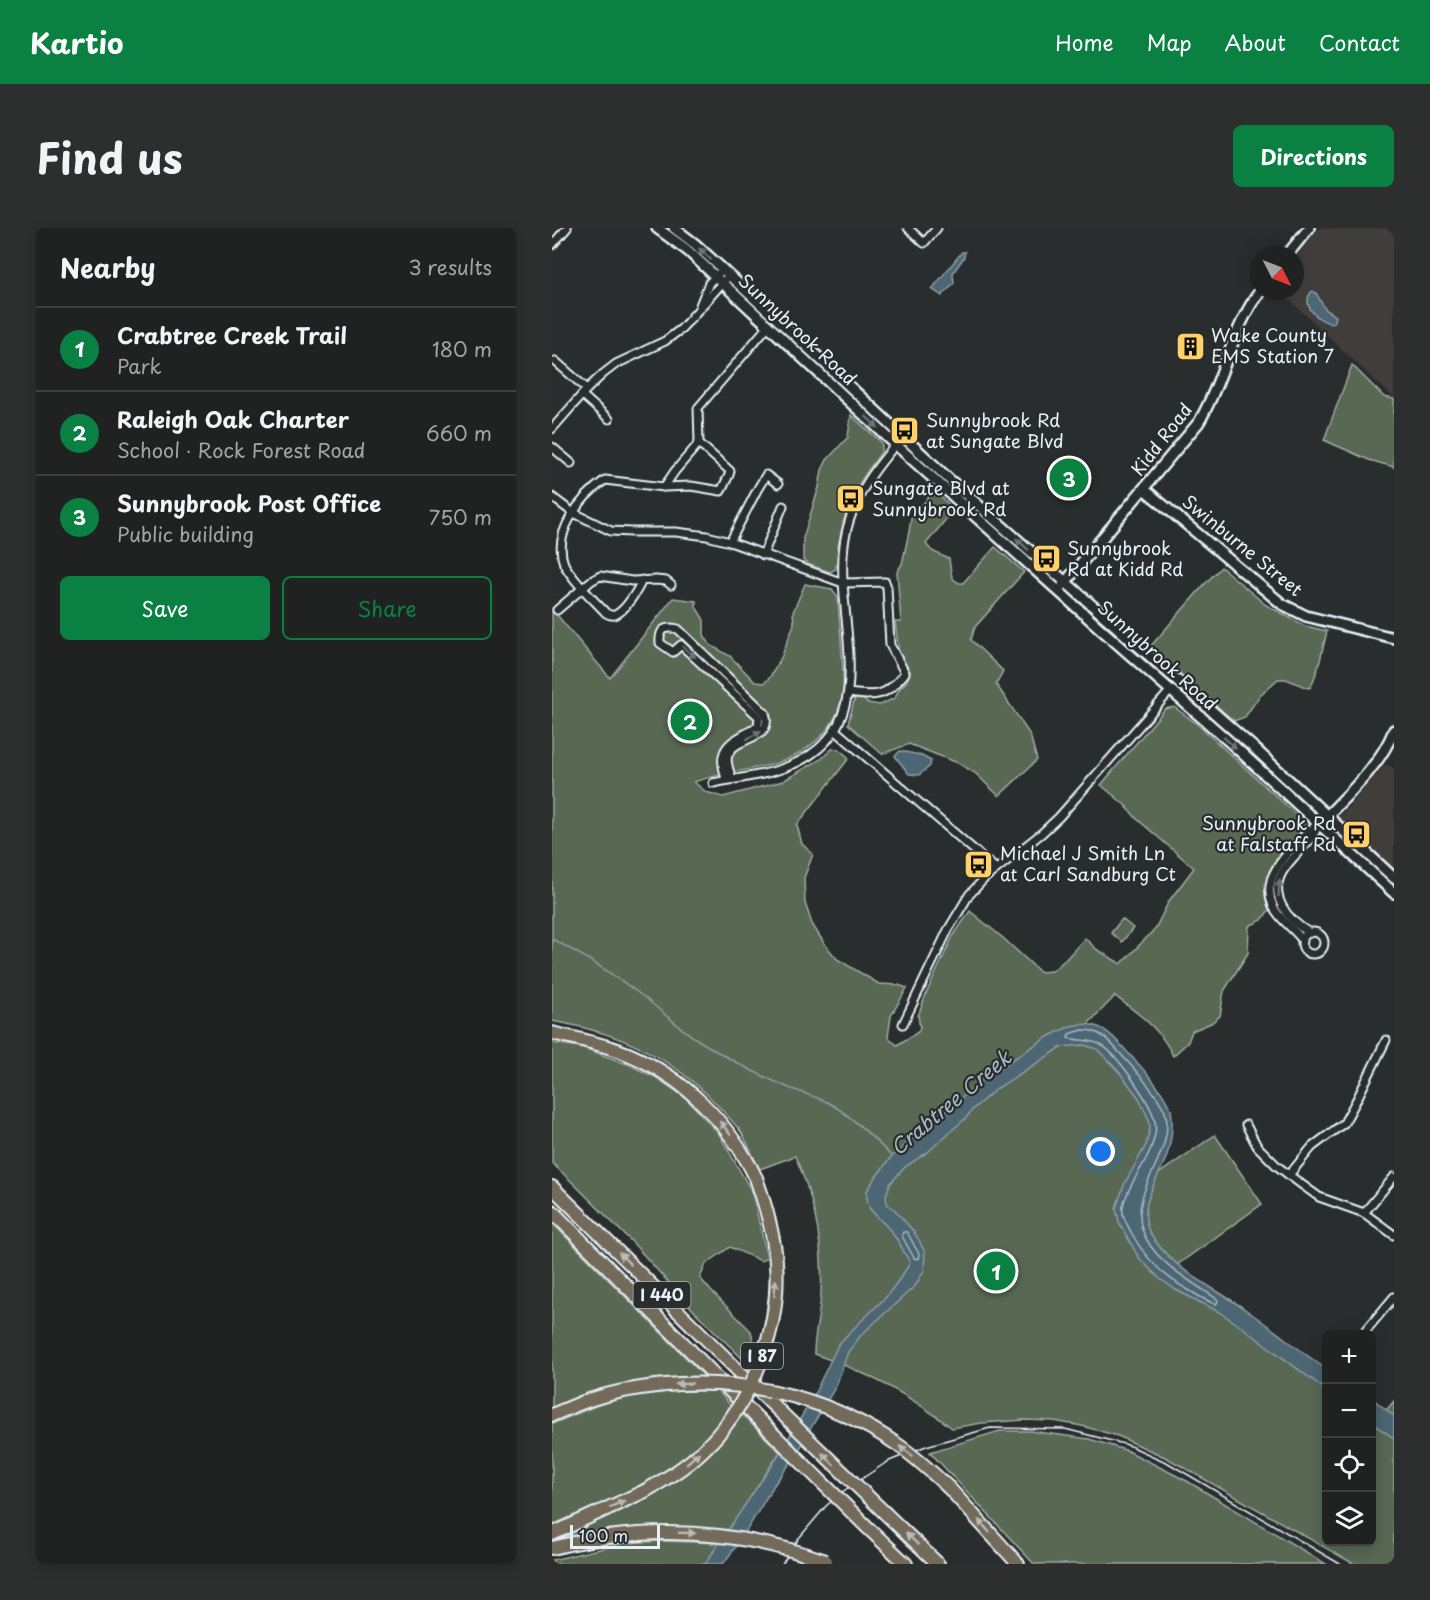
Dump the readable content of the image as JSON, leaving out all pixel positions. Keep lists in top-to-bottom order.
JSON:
{
  "streets": {
    "highway": ["I 440", "I 87"],
    "main road": ["Sunnybrook Road", "Kidd Road", "Swinburne Street"]
  },
  "crossings": [
    ["Sunnybrook Road", "Kidd Road"],
    ["Kidd Road", "Swinburne Street"]
  ],
  "water": ["Crabtree Creek"],
  "places": {
    "building": ["Wake County EMS Station 7"],
    "bus stop": [
      "Sunnybrook Rd at Sungate Blvd",
      "Sungate Blvd at Sunnybrook Rd",
      "Sunnybrook Rd at Kidd Rd",
      "Sunnybrook Rd at Falstaff Rd",
      "Michael J Smith Ln at Carl Sandburg Ct"
    ]
  },
  "scale_bar": "100 m",
  "north": "bottom right",
  "page": {
    "header": "Kartio",
    "nav": [
      "Home",
      "Map",
      "About",
      "Contact"
    ],
    "title": "Find us",
    "buttons": [
      "Directions",
      ["Save", "Share"]
    ],
    "heading": ["Nearby", "3 results"],
    "list": [
      {
        "mark": "1",
        "name": "Crabtree Creek Trail",
        "note": "Park",
        "value": "180 m"
      },
      {
        "mark": "2",
        "name": "Raleigh Oak Charter",
        "note": "School · Rock Forest Road",
        "value": "660 m"
      },
      {
        "mark": "3",
        "name": "Sunnybrook Post Office",
        "note": "Public building",
        "value": "750 m"
      }
    ],
    "pins": ["3", "2", "1"],
    "map_buttons": ["+", "−"],
    "scale": "100 m"
  }
}
